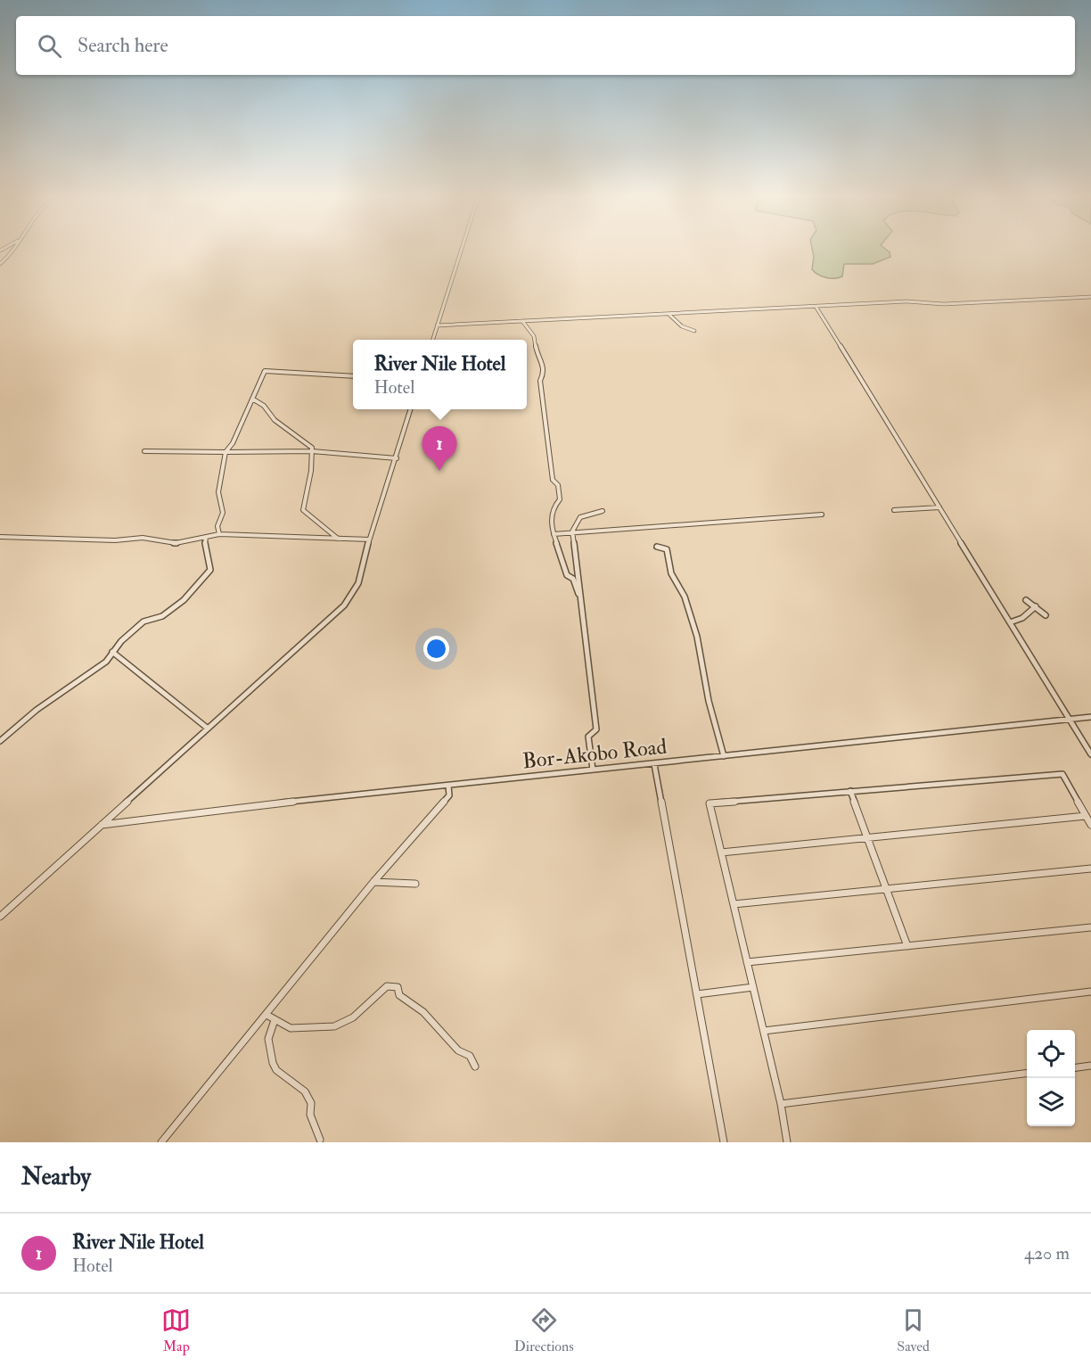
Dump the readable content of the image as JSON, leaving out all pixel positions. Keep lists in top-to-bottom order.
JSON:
{
  "streets": {
    "street": ["Bor-Akobo Road"]
  },
  "page": {
    "search": "Search here",
    "popup": ["River Nile Hotel", "Hotel"],
    "pins": "1",
    "heading": "Nearby",
    "list": [
      {
        "mark": "1",
        "name": "River Nile Hotel",
        "note": "Hotel",
        "value": "420 m"
      }
    ],
    "nav": ["Map", "Directions", "Saved"]
  }
}
